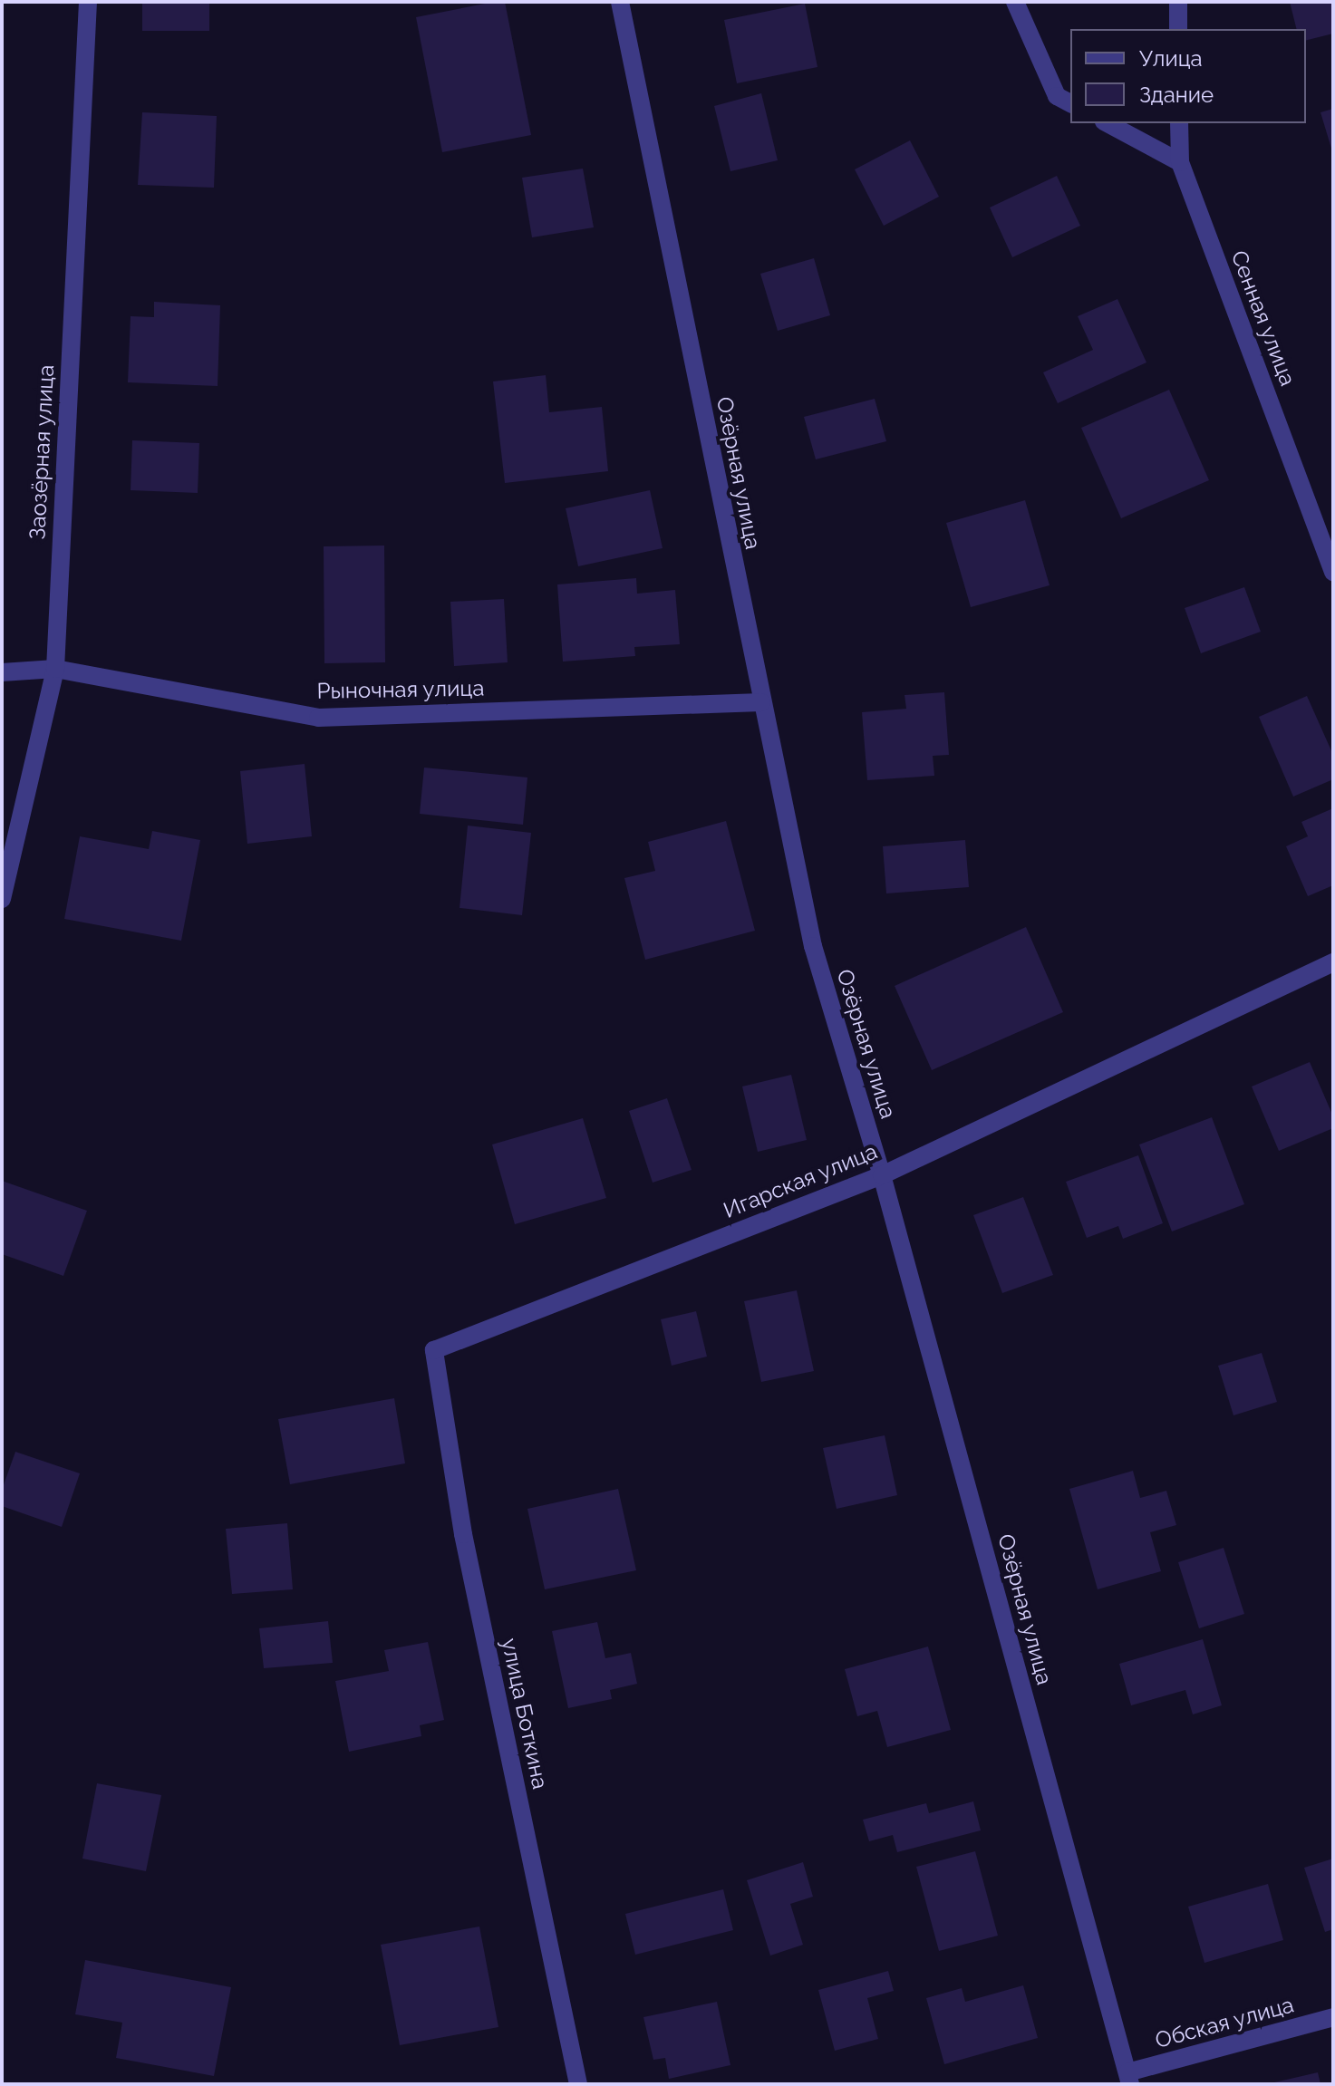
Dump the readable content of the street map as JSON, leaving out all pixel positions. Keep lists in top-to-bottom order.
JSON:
{
  "streets": {
    "street": [
      "Сенная улица",
      "Заозёрная улица",
      "Озёрная улица",
      "Рыночная улица",
      "Игарская улица",
      "улица Боткина",
      "Обская улица"
    ]
  },
  "crossings": [
    ["Заозёрная улица", "Рыночная улица"],
    ["Озёрная улица", "Рыночная улица"],
    ["Озёрная улица", "Игарская улица"],
    ["Озёрная улица", "Обская улица"],
    ["Игарская улица", "улица Боткина"]
  ],
  "legend": ["Улица", "Здание"]
}
